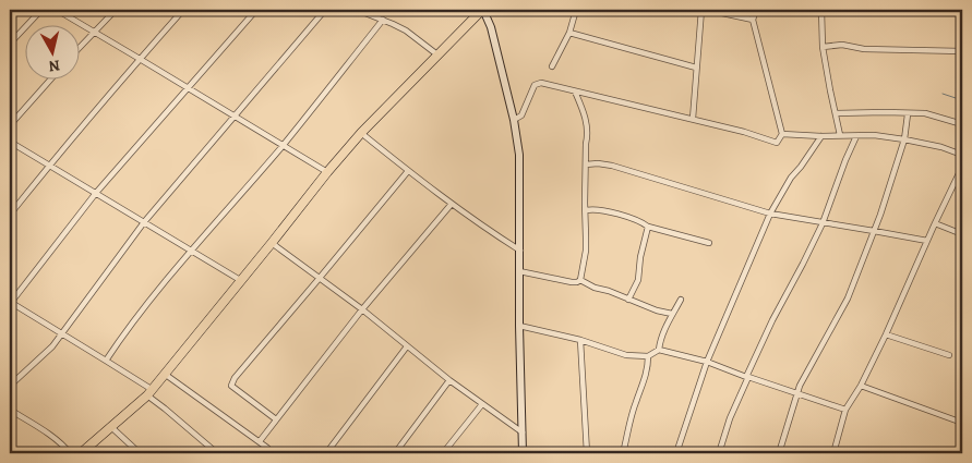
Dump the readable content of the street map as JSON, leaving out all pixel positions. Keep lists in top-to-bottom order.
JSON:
{
  "north": "bottom"
}
